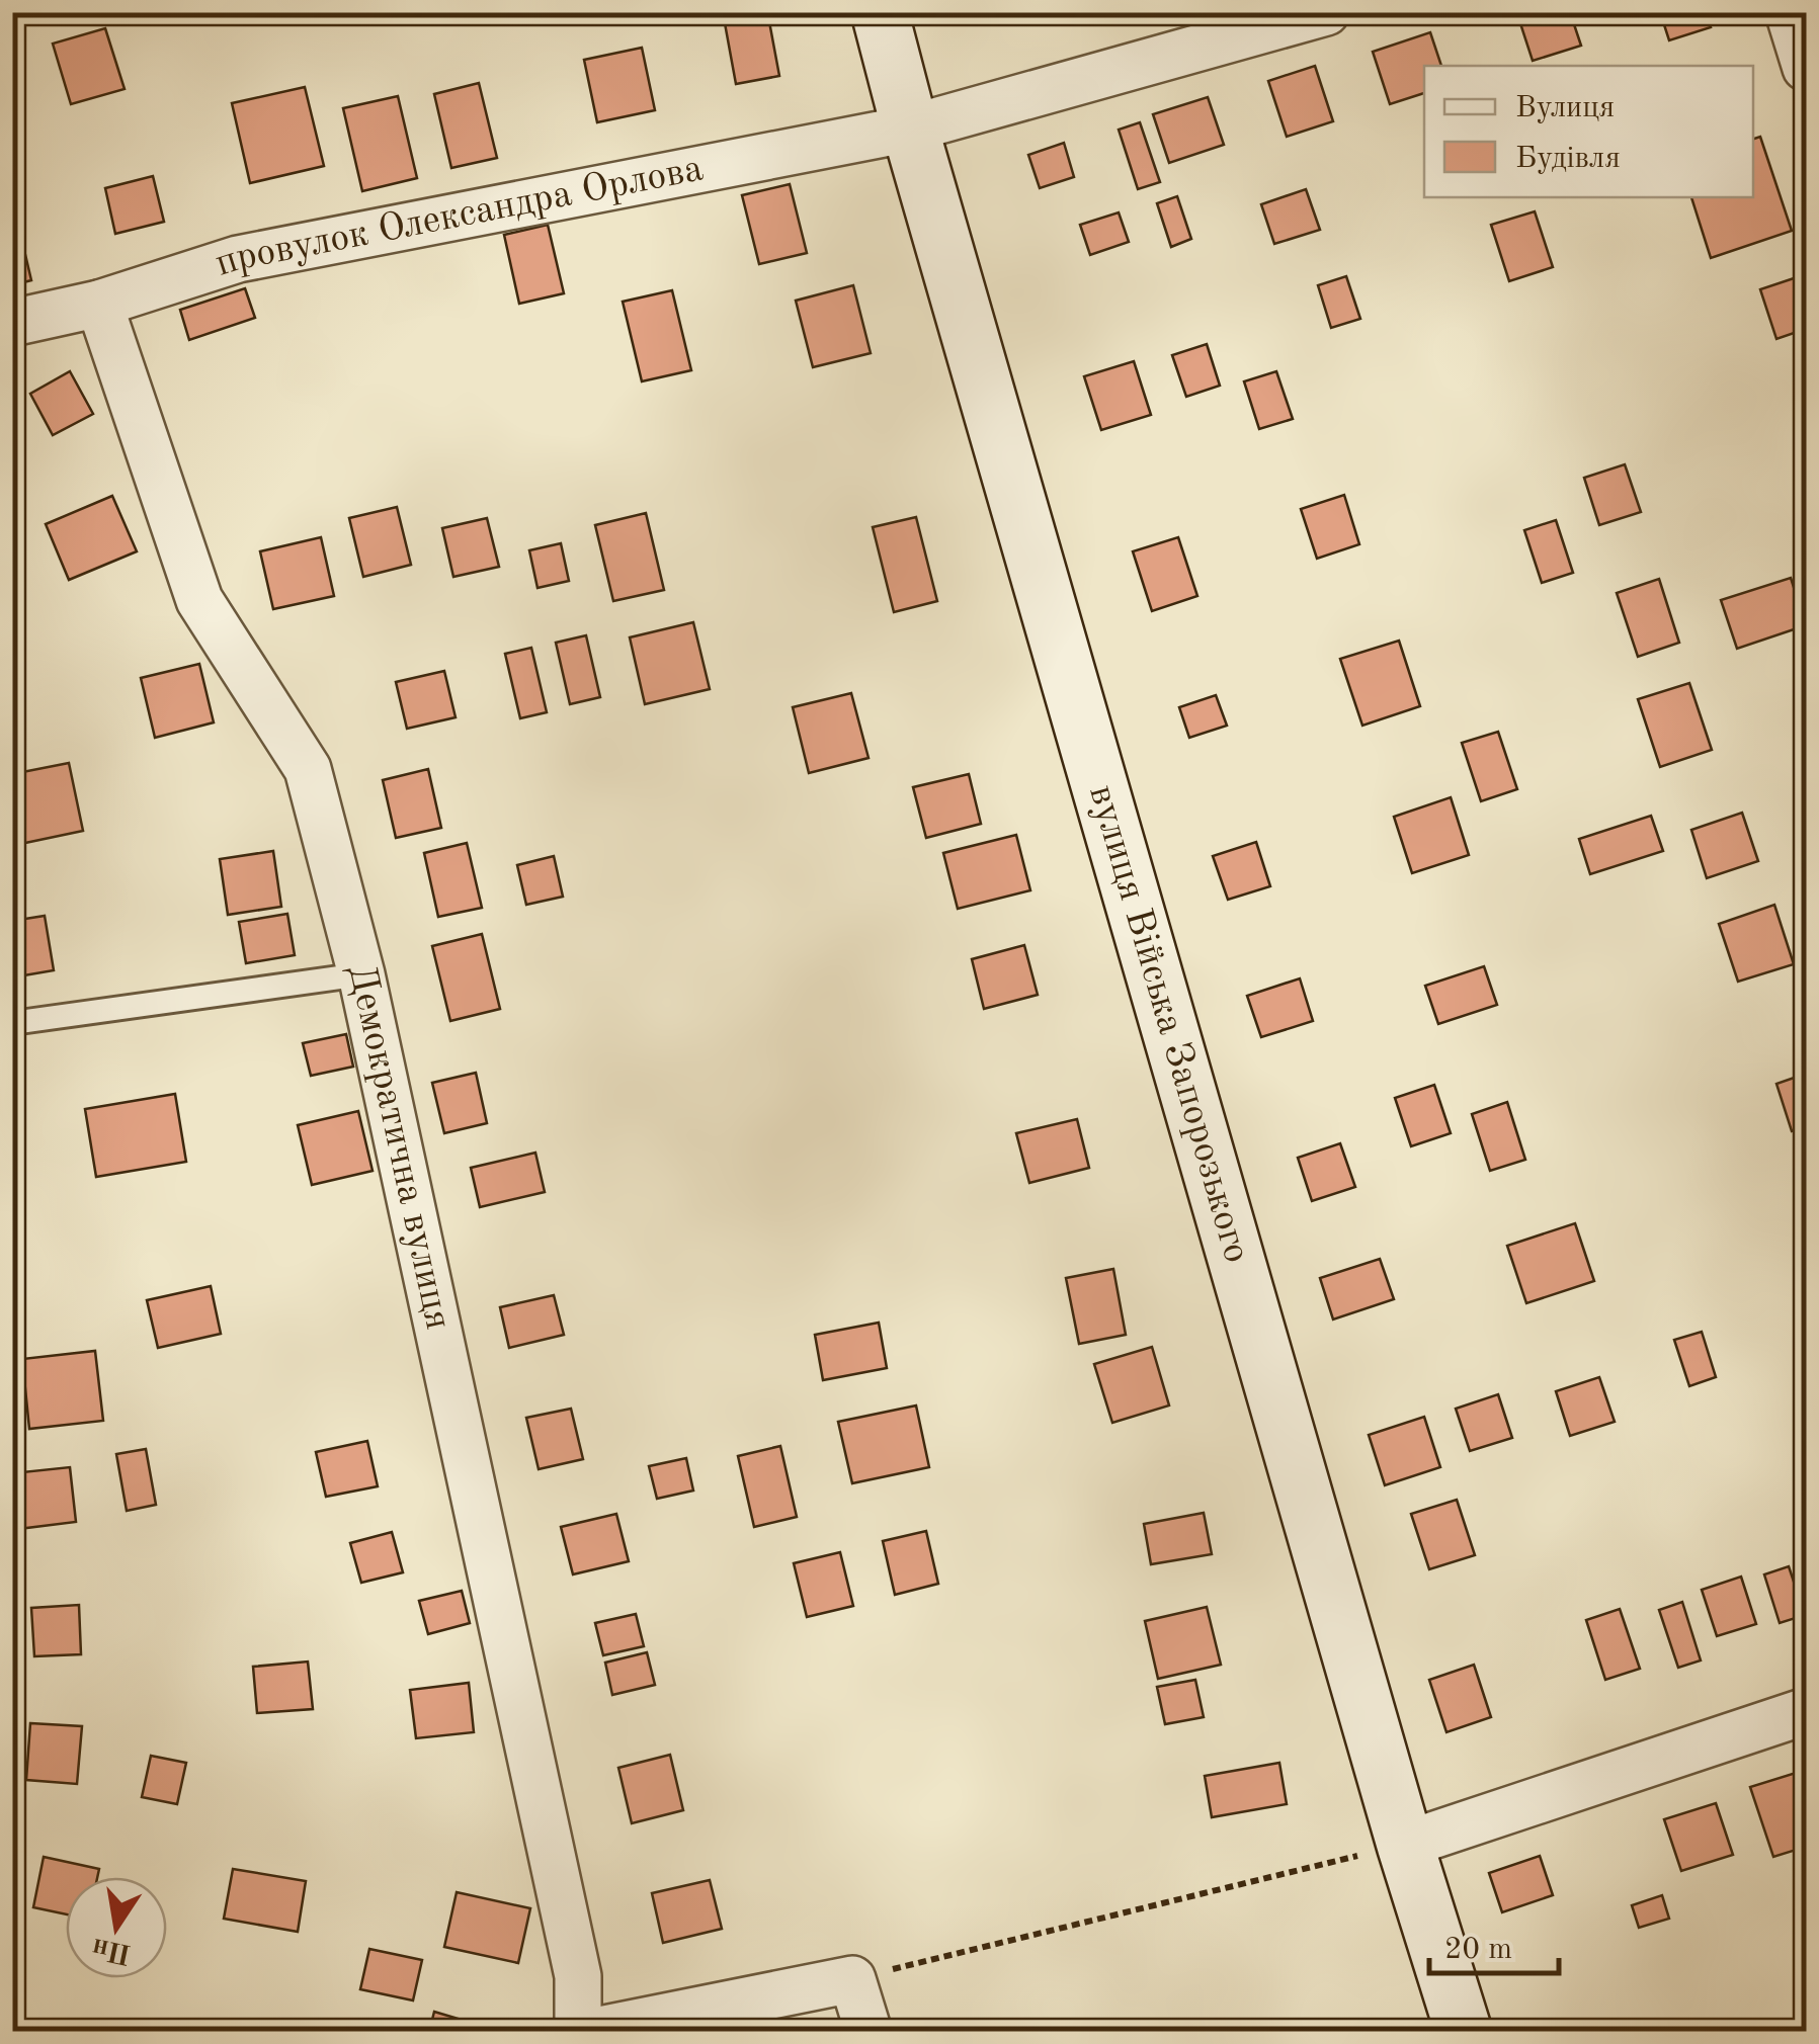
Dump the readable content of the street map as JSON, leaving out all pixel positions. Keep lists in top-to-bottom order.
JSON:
{
  "streets": {
    "street": ["провулок Олександра Орлова", "вулиця Війська Запорозького", "Демократична вулиця"]
  },
  "crossings": [
    ["провулок Олександра Орлова", "вулиця Війська Запорозького"],
    ["провулок Олександра Орлова", "Демократична вулиця"]
  ],
  "legend": ["Вулиця", "Будівля"],
  "scale_bar": "20 m",
  "north": "bottom"
}
